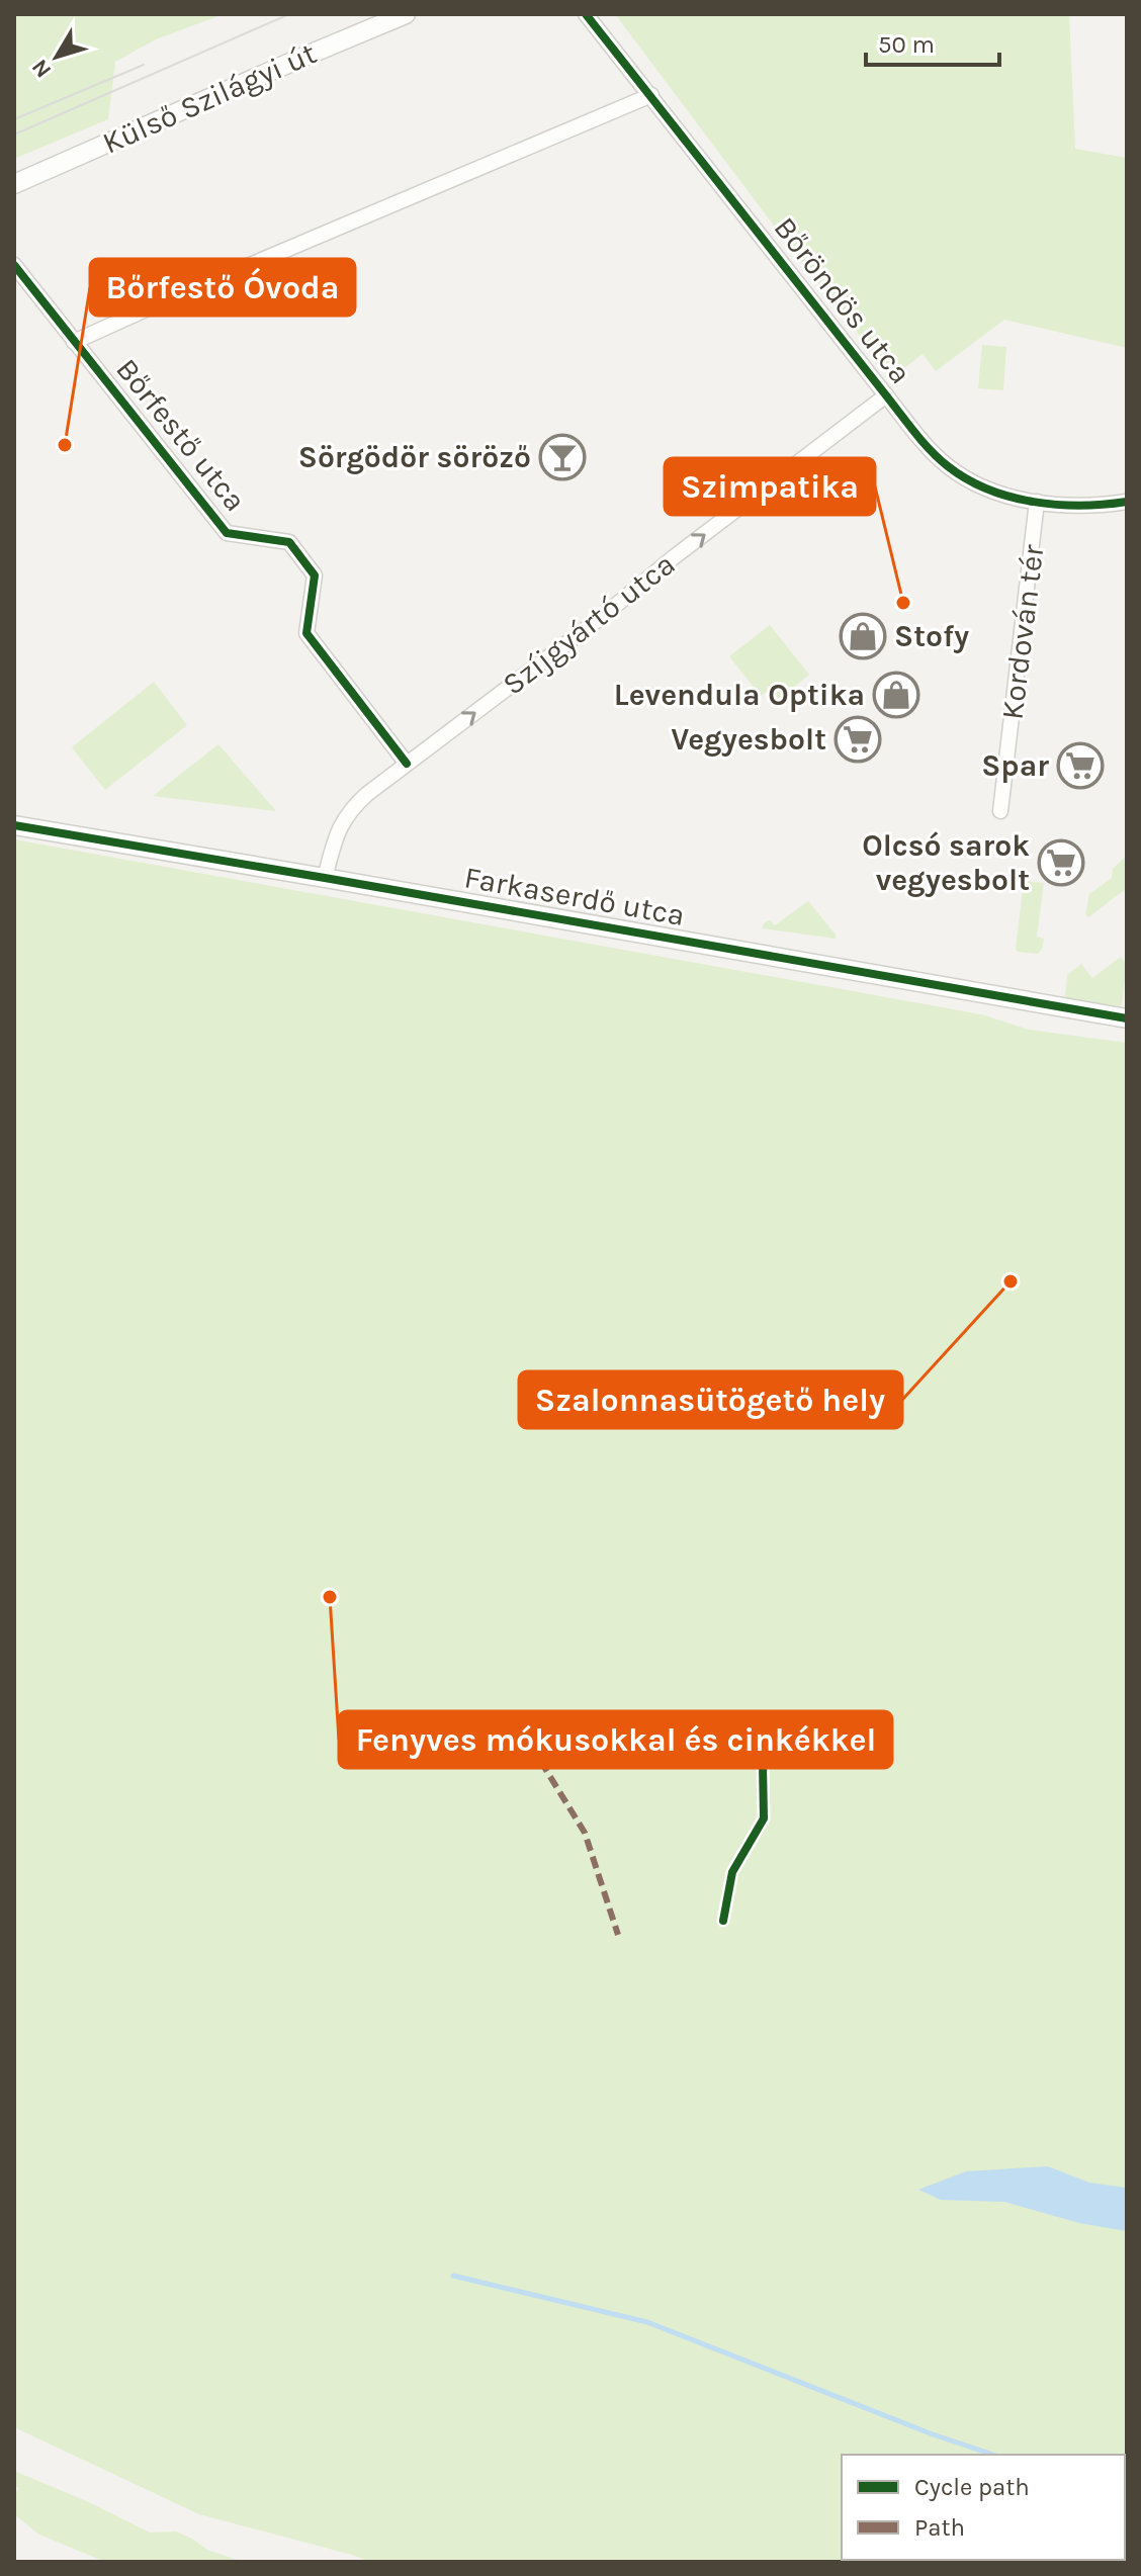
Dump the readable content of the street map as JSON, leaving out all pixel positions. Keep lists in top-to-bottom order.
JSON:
{
  "streets": {
    "street": [
      "Külső Szilágyi út",
      "Bőröndös utca",
      "Bőrfestő utca",
      "Szíjgyártó utca",
      "Kordován tér",
      "Farkaserdő utca"
    ]
  },
  "crossings": [
    ["Bőröndös utca", "Szíjgyártó utca"],
    ["Bőröndös utca", "Kordován tér"],
    ["Bőrfestő utca", "Szíjgyártó utca"],
    ["Szíjgyártó utca", "Farkaserdő utca"]
  ],
  "one_way": ["Szíjgyártó utca"],
  "places": {
    "other": [
      "Bőrfestő Óvoda",
      "Szimpatika",
      "Szalonnasütögető hely",
      "Fenyves mókusokkal és cinkékkel"
    ],
    "bar": ["Sörgödör söröző"],
    "shop": ["Stofy", "Levendula Optika"],
    "supermarket": ["Vegyesbolt", "Spar", "Olcsó sarok vegyesbolt"]
  },
  "legend": ["Cycle path", "Path"],
  "scale_bar": "50 m",
  "north": "bottom left"
}
